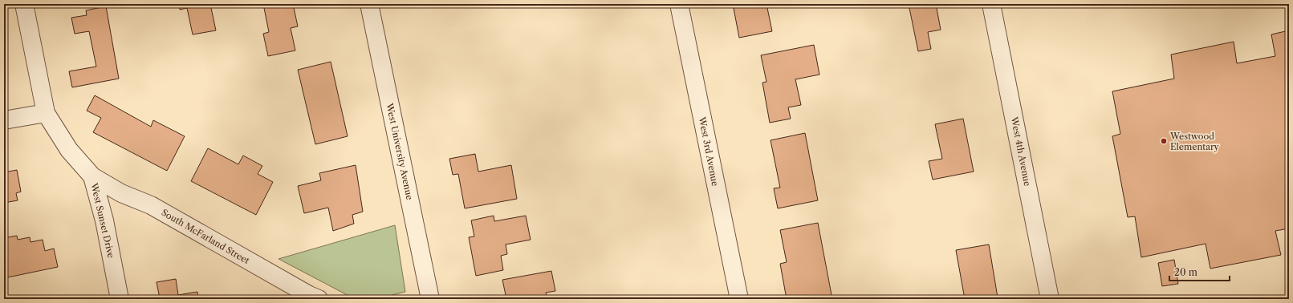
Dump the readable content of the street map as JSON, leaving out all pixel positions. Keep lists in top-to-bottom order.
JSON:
{
  "streets": {
    "street": [
      "West University Avenue",
      "West 3rd Avenue",
      "West 4th Avenue",
      "West Sunset Drive",
      "South McFarland Street"
    ]
  },
  "crossings": [
    ["West Sunset Drive", "South McFarland Street"]
  ],
  "places": ["Westwood Elementary"],
  "scale_bar": "20 m"
}
